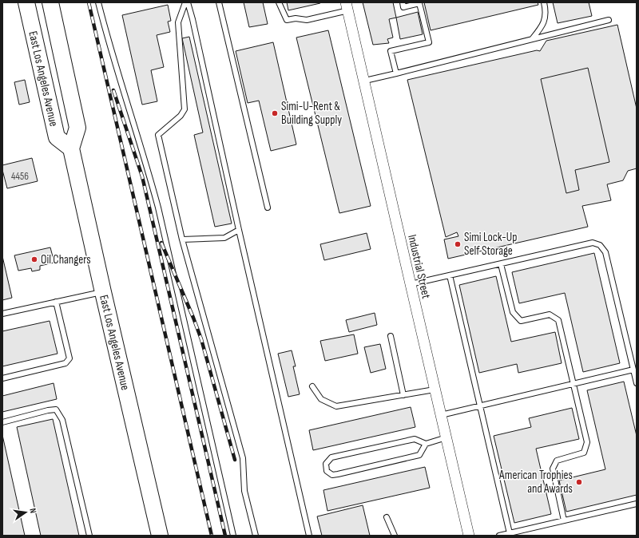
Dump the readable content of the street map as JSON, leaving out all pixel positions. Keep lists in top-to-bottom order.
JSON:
{
  "streets": {
    "main road": ["East Los Angeles Avenue"],
    "street": ["Industrial Street"]
  },
  "places": [
    "Simi-U-Rent & Building Supply",
    "Simi Lock-Up Self Storage",
    "Oil Changers",
    "American Trophies and Awards"
  ],
  "house_numbers": ["4456"],
  "north": "right"
}
